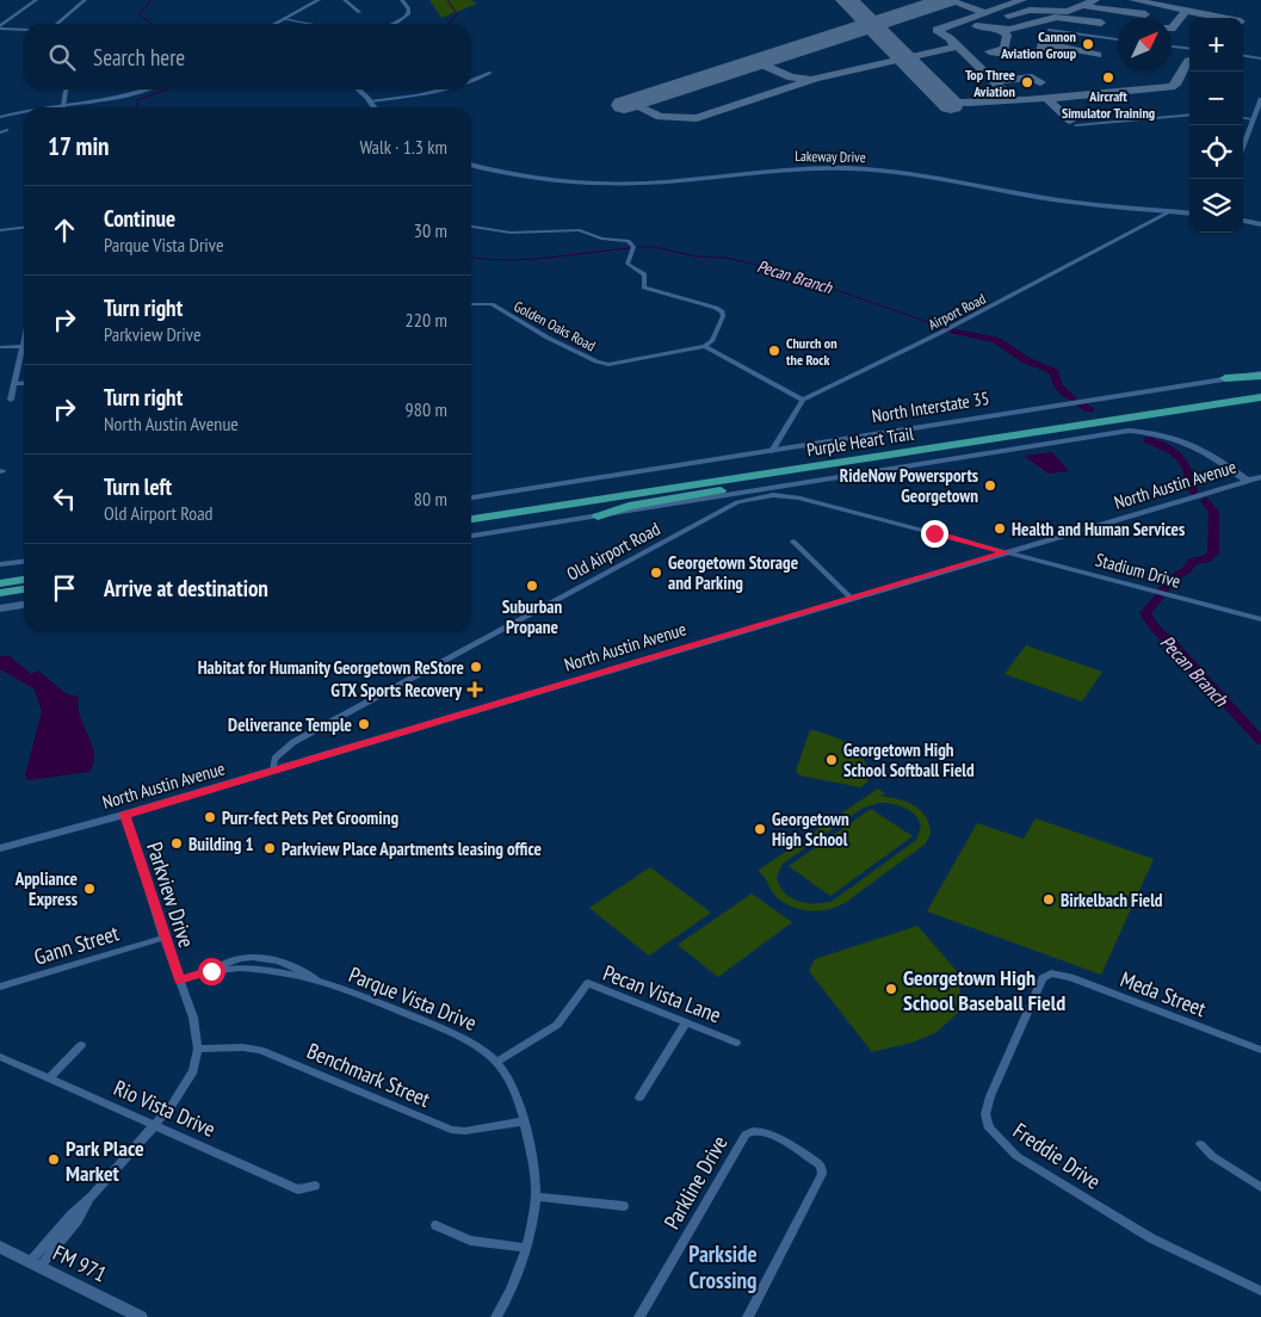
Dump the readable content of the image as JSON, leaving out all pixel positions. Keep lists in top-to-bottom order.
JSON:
{
  "streets": {
    "highway": ["Purple Heart Trail"],
    "main road": [
      "Lakeway Drive",
      "North Interstate 35",
      "North Austin Avenue",
      "FM 971"
    ],
    "street": [
      "Airport Road",
      "Golden Oaks Road",
      "Old Airport Road",
      "Stadium Drive",
      "Parkview Drive",
      "Gann Street",
      "Pecan Vista Lane",
      "Meda Street",
      "Parque Vista Drive",
      "Benchmark Street",
      "Rio Vista Drive",
      "Freddie Drive",
      "Parkline Drive"
    ]
  },
  "crossings": [
    ["Lakeway Drive", "Airport Road"],
    ["North Austin Avenue", "Old Airport Road"],
    ["North Austin Avenue", "Stadium Drive"],
    ["North Austin Avenue", "Parkview Drive"],
    ["Old Airport Road", "Stadium Drive"],
    ["Parkview Drive", "Gann Street"],
    ["Parkview Drive", "Parque Vista Drive"],
    ["Parkview Drive", "Benchmark Street"],
    ["Parkview Drive", "Rio Vista Drive"],
    ["Parkview Drive", "FM 971"],
    ["Pecan Vista Lane", "Parque Vista Drive"],
    ["Meda Street", "Freddie Drive"],
    ["Parque Vista Drive", "Benchmark Street"]
  ],
  "districts": ["Parkside Crossing"],
  "water": ["Pecan Branch"],
  "places": {
    "other": [
      "Cannon Aviation Group",
      "Aircraft Simulator Training",
      "Top Three Aviation",
      "Church on the Rock",
      "RideNow Powersports Georgetown",
      "Health and Human Services",
      "Georgetown Storage and Parking",
      "Suburban Propane",
      "Habitat for Humanity Georgetown ReStore",
      "Deliverance Temple",
      "Georgetown High School Softball Field",
      "Purr-fect Pets Pet Grooming",
      "Georgetown High School",
      "Building 1",
      "Parkview Place Apartments leasing office",
      "Appliance Express",
      "Birkelbach Field",
      "Georgetown High School Baseball Field",
      "Park Place Market"
    ],
    "health": ["GTX Sports Recovery"]
  },
  "north": "top right",
  "page": {
    "map_buttons": ["+", "−"],
    "search": "Search here",
    "heading": ["17 min", "Walk · 1.3 km"],
    "list": [
      ["Continue", "Parque Vista Drive", "30 m"],
      ["Turn right", "Parkview Drive", "220 m"],
      ["Turn right", "North Austin Avenue", "980 m"],
      ["Turn left", "Old Airport Road", "80 m"],
      "Arrive at destination"
    ]
  }
}
